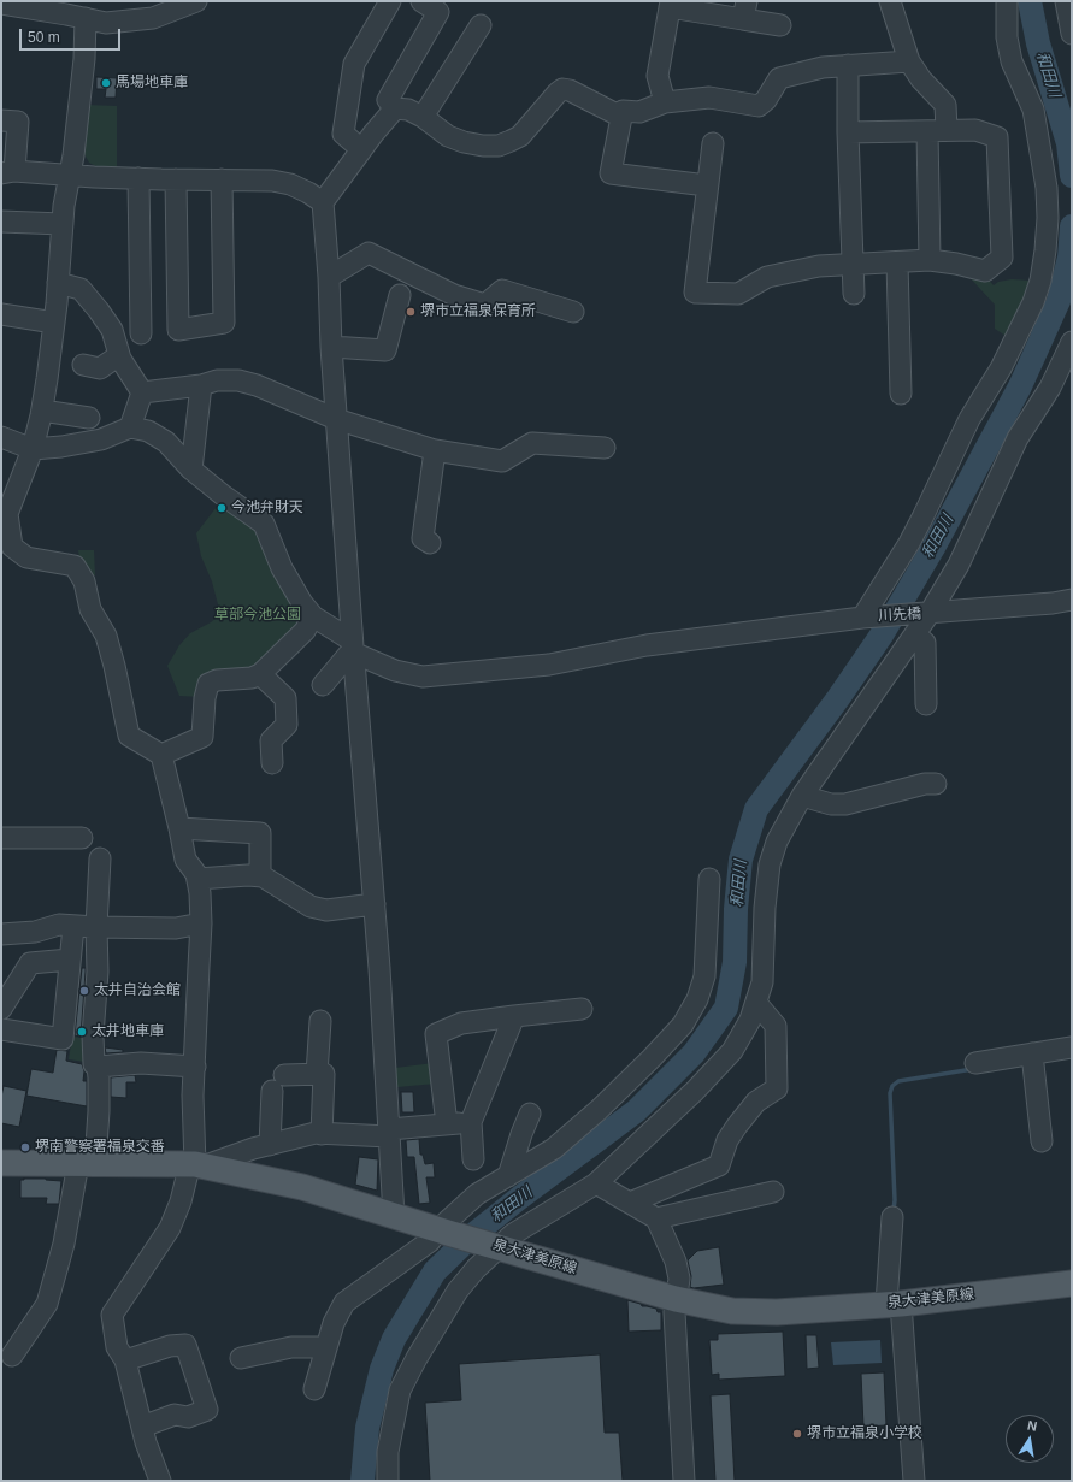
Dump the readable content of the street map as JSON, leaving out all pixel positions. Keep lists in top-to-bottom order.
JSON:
{
  "streets": {
    "main road": ["泉大津美原線"],
    "street": ["川先橋"]
  },
  "water": ["和田川"],
  "parks": ["草部今池公園"],
  "places": [
    "馬場地車庫",
    "堺市立福泉保育所",
    "今池弁財天",
    "太井自治会館",
    "太井地車庫",
    "堺南警察署福泉交番",
    "堺市立福泉小学校"
  ],
  "scale_bar": "50 m",
  "north": "top"
}
